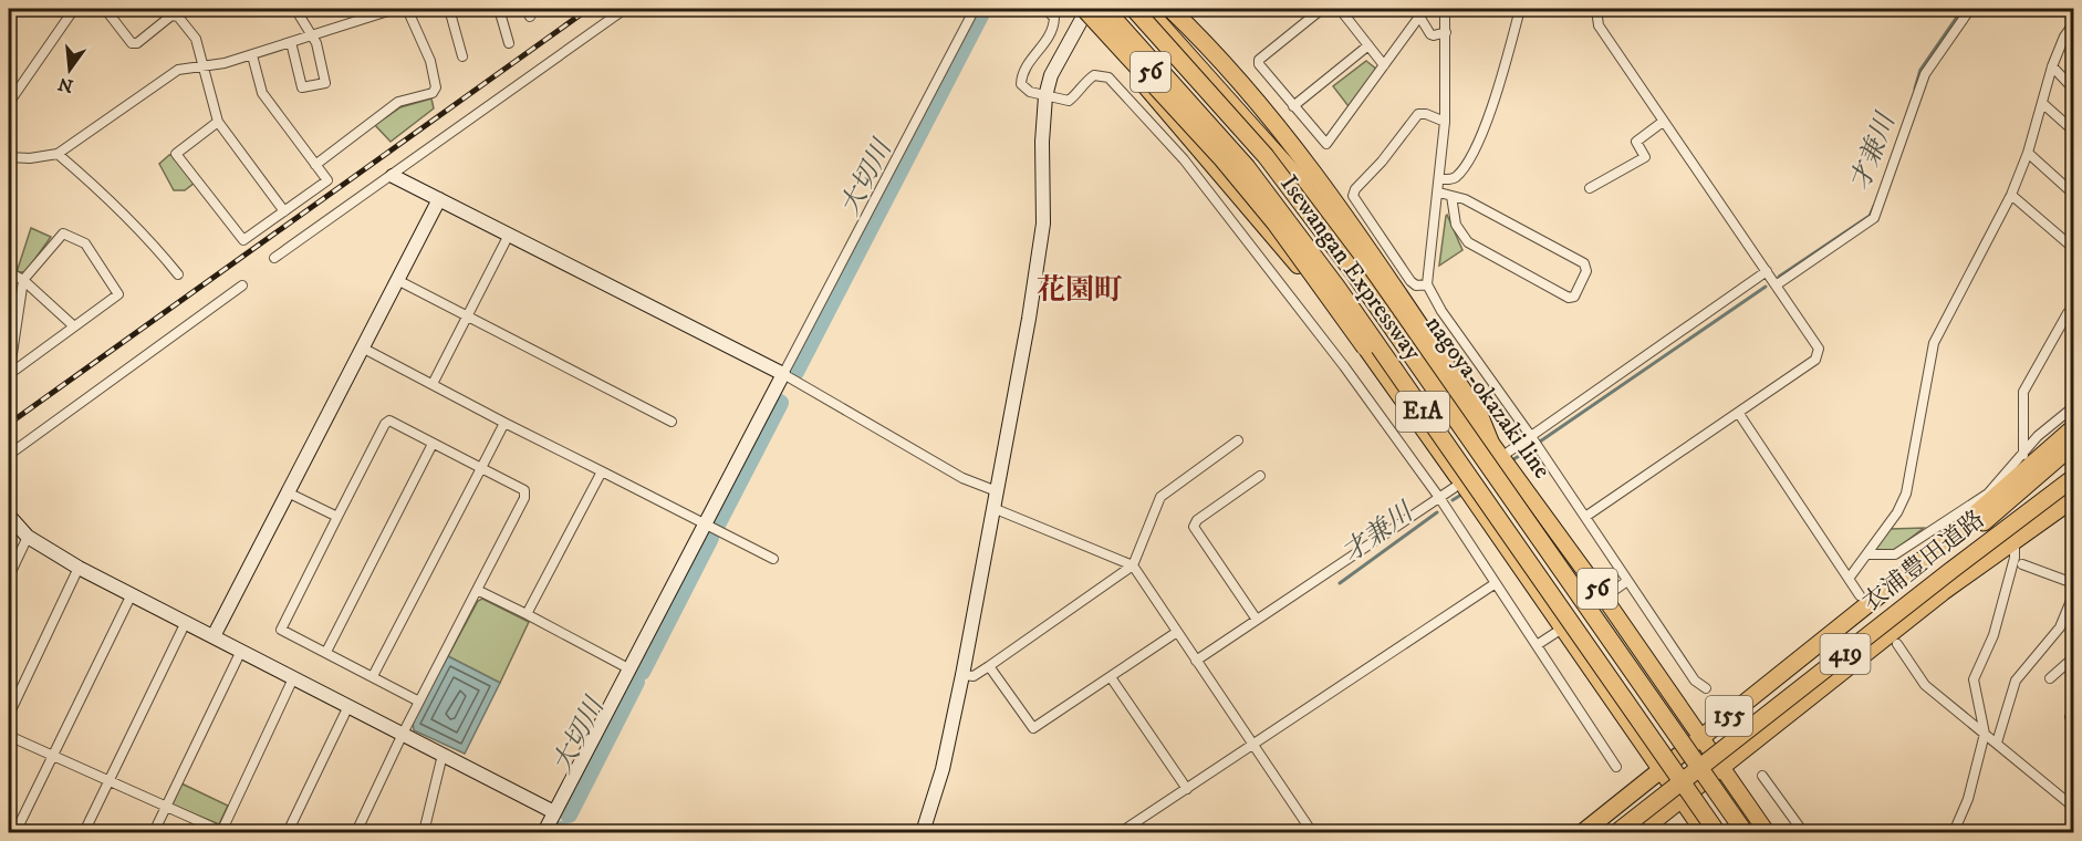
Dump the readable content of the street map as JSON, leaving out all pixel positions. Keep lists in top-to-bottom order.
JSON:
{
  "streets": {
    "highway": [
      "Isewangan Expressway",
      "E1A",
      "衣浦豊田道路",
      "419",
      "155"
    ],
    "main road": ["56", "nagoya-okazaki line"]
  },
  "crossings": [
    ["56", "155"],
    ["nagoya-okazaki line", "155"],
    ["衣浦豊田道路", "155"]
  ],
  "districts": ["花園町"],
  "water": ["才兼川", "大切川"],
  "north": "bottom"
}
